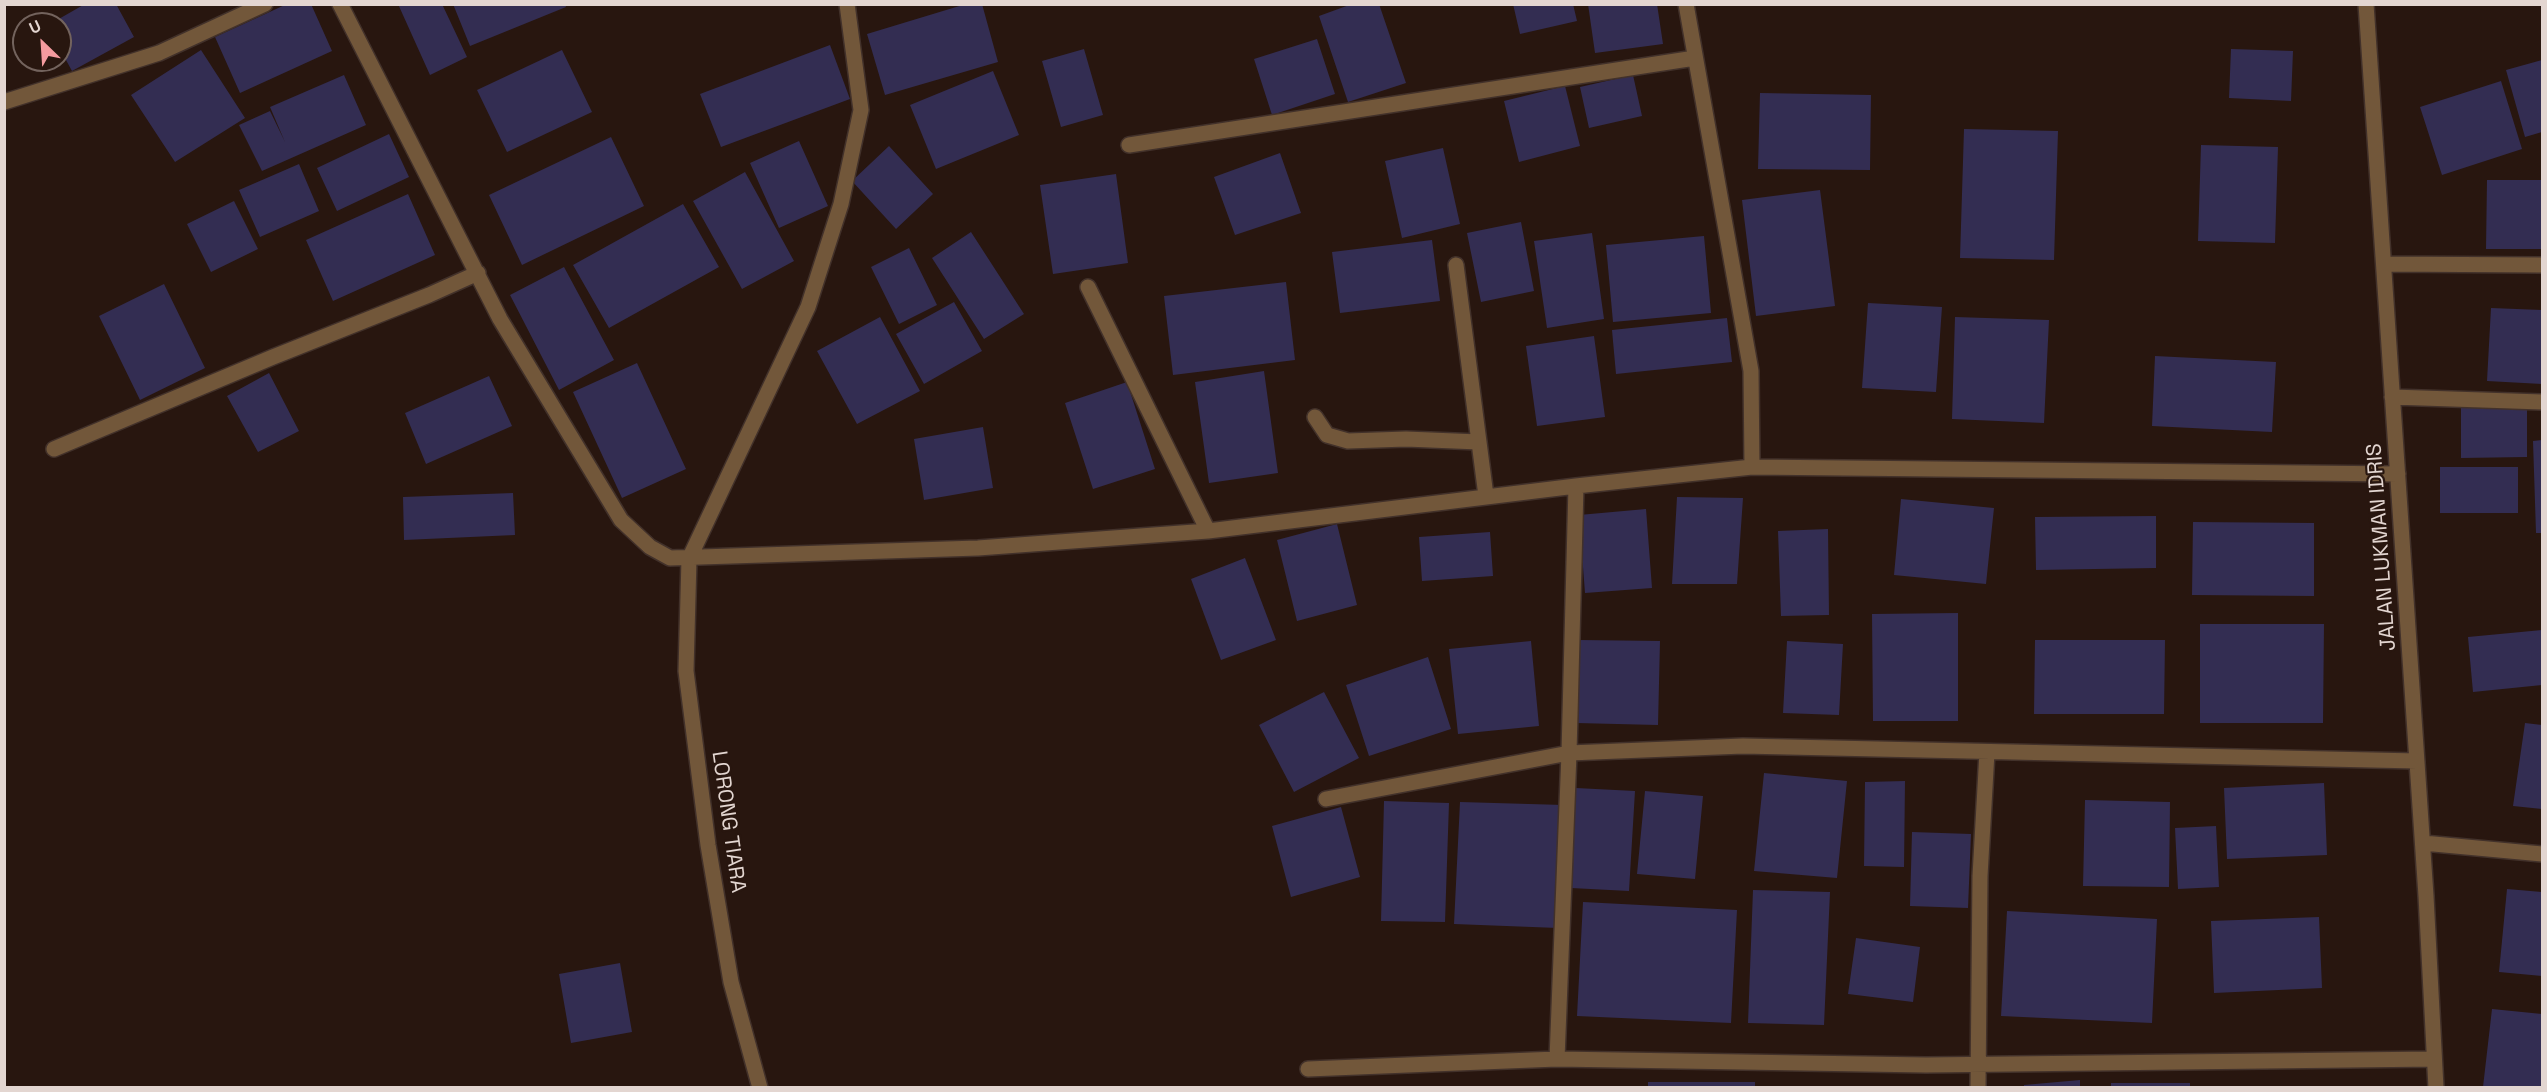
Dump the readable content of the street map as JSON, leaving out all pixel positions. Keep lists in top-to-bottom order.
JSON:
{
  "streets": {
    "street": ["JALAN LUKMAN IDRIS", "LORONG TIARA"]
  },
  "north": "top left"
}
